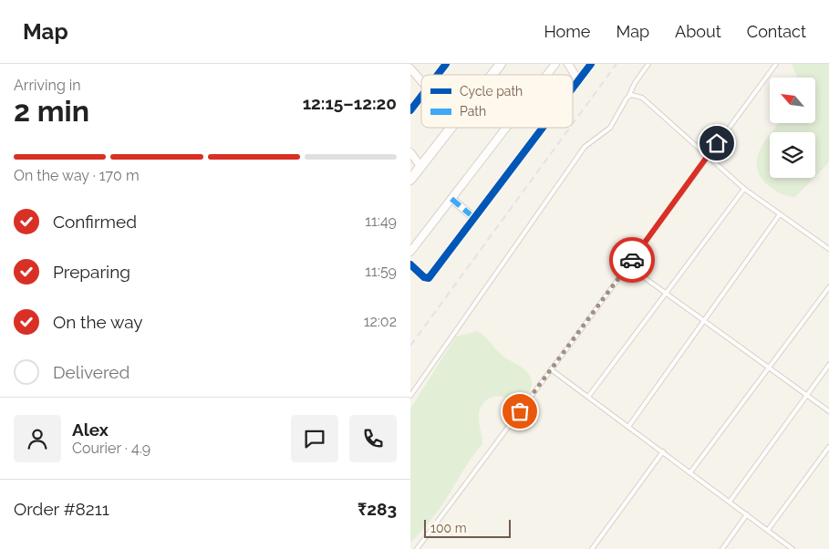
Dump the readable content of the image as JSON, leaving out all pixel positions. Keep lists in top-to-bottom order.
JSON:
{
  "legend": ["Cycle path", "Path"],
  "scale_bar": "100 m",
  "north": "top left",
  "page": {
    "header": "Map",
    "nav": [
      "Home",
      "Map",
      "About",
      "Contact"
    ],
    "heading": ["2 min", "Arriving in", "12:15–12:20"],
    "panel": [
      "Alex",
      "Courier · 4.9",
      "Order #8211",
      "₹283"
    ],
    "bar": "On the way · 170 m",
    "list": [
      ["Confirmed", "11:49"],
      ["Preparing", "11:59"],
      ["On the way", "12:02"],
      "Delivered"
    ],
    "scale": "100 m"
  }
}
